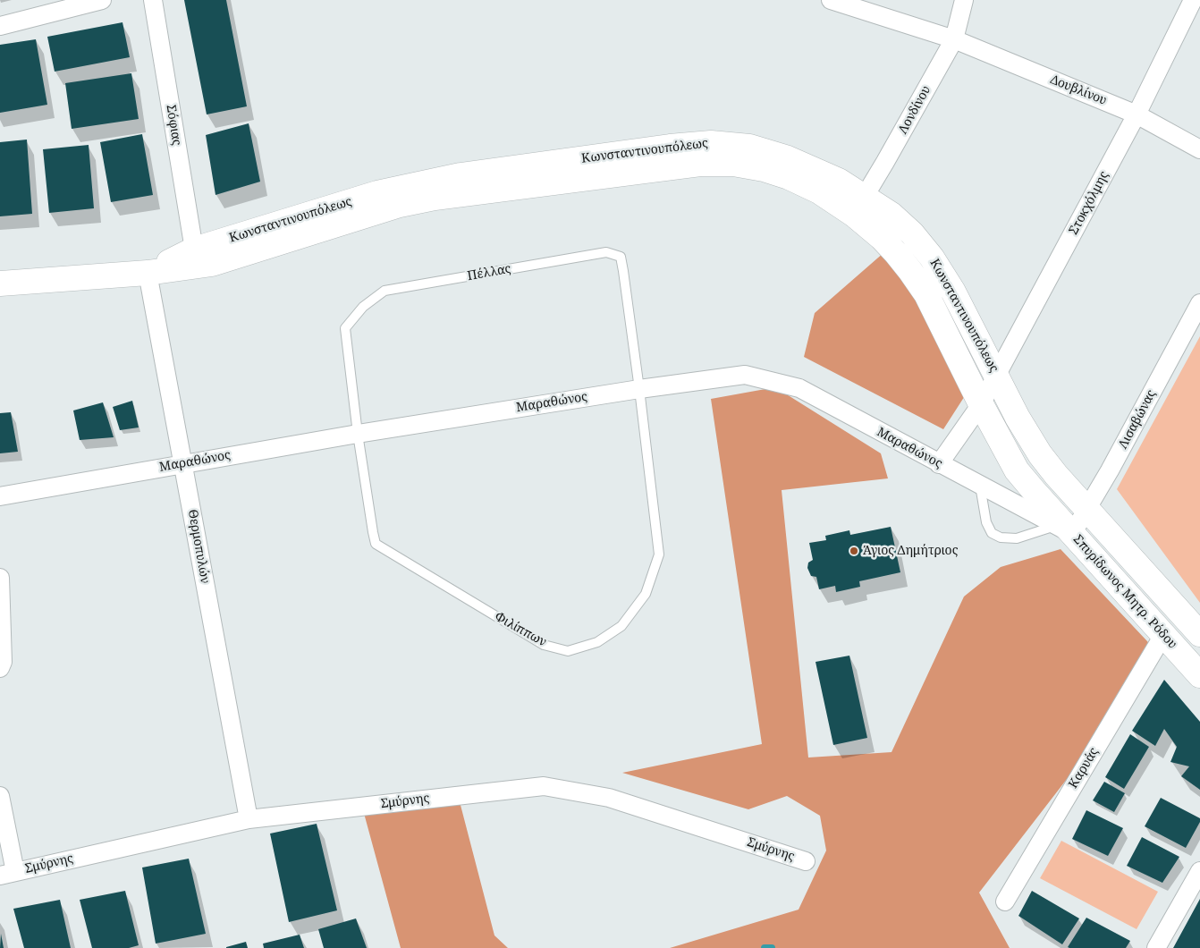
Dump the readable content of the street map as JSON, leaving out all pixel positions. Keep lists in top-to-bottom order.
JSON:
{
  "streets": {
    "main road": ["Κωνσταντινουπόλεως", "Σπυρίδωνος Μητρ. Ρόδου"],
    "street": [
      "Δουβλίνου",
      "Λονδίνου",
      "Σόφιας",
      "Στοκχόλμης",
      "Μαραθώνος",
      "Λισαβώνας",
      "Θερμοπυλών",
      "Καρυάς",
      "Σμύρνης"
    ],
    "lane": ["Πέλλας", "Φιλίππων"]
  },
  "crossings": [
    ["Δουβλίνου", "Λονδίνου"],
    ["Δουβλίνου", "Στοκχόλμης"],
    ["Λονδίνου", "Κωνσταντινουπόλεως"],
    ["Σόφιας", "Κωνσταντινουπόλεως"],
    ["Κωνσταντινουπόλεως", "Στοκχόλμης"],
    ["Κωνσταντινουπόλεως", "Μαραθώνος"],
    ["Κωνσταντινουπόλεως", "Λισαβώνας"],
    ["Κωνσταντινουπόλεως", "Θερμοπυλών"],
    ["Κωνσταντινουπόλεως", "Σπυρίδωνος Μητρ. Ρόδου"],
    ["Στοκχόλμης", "Μαραθώνος"],
    ["Πέλλας", "Μαραθώνος"],
    ["Πέλλας", "Φιλίππων"],
    ["Μαραθώνος", "Λισαβώνας"],
    ["Μαραθώνος", "Θερμοπυλών"],
    ["Μαραθώνος", "Σπυρίδωνος Μητρ. Ρόδου"],
    ["Μαραθώνος", "Φιλίππων"],
    ["Λισαβώνας", "Σπυρίδωνος Μητρ. Ρόδου"],
    ["Θερμοπυλών", "Σμύρνης"],
    ["Σπυρίδωνος Μητρ. Ρόδου", "Καρυάς"]
  ],
  "places": ["Άγιος Δημήτριος"]
}
